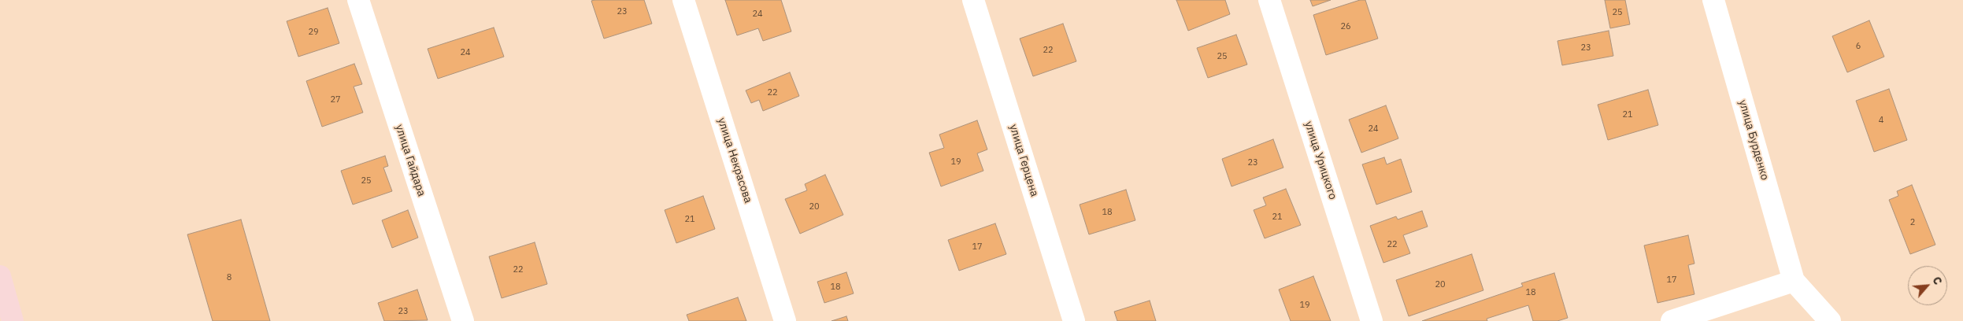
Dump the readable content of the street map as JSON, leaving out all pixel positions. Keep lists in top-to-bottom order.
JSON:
{
  "streets": {
    "street": [
      "улица Бурденко",
      "улица Гайдара",
      "улица Некрасова",
      "улица Герцена",
      "улица Урицкого"
    ]
  },
  "house_numbers": [
    "23",
    "25",
    "24",
    "26",
    "29",
    "6",
    "23",
    "22",
    "24",
    "25",
    "22",
    "27",
    "21",
    "4",
    "24",
    "19",
    "23",
    "25",
    "20",
    "18",
    "21",
    "21",
    "2",
    "22",
    "17",
    "22",
    "8",
    "17",
    "20",
    "18",
    "18",
    "19",
    "23"
  ],
  "north": "top right"
}
